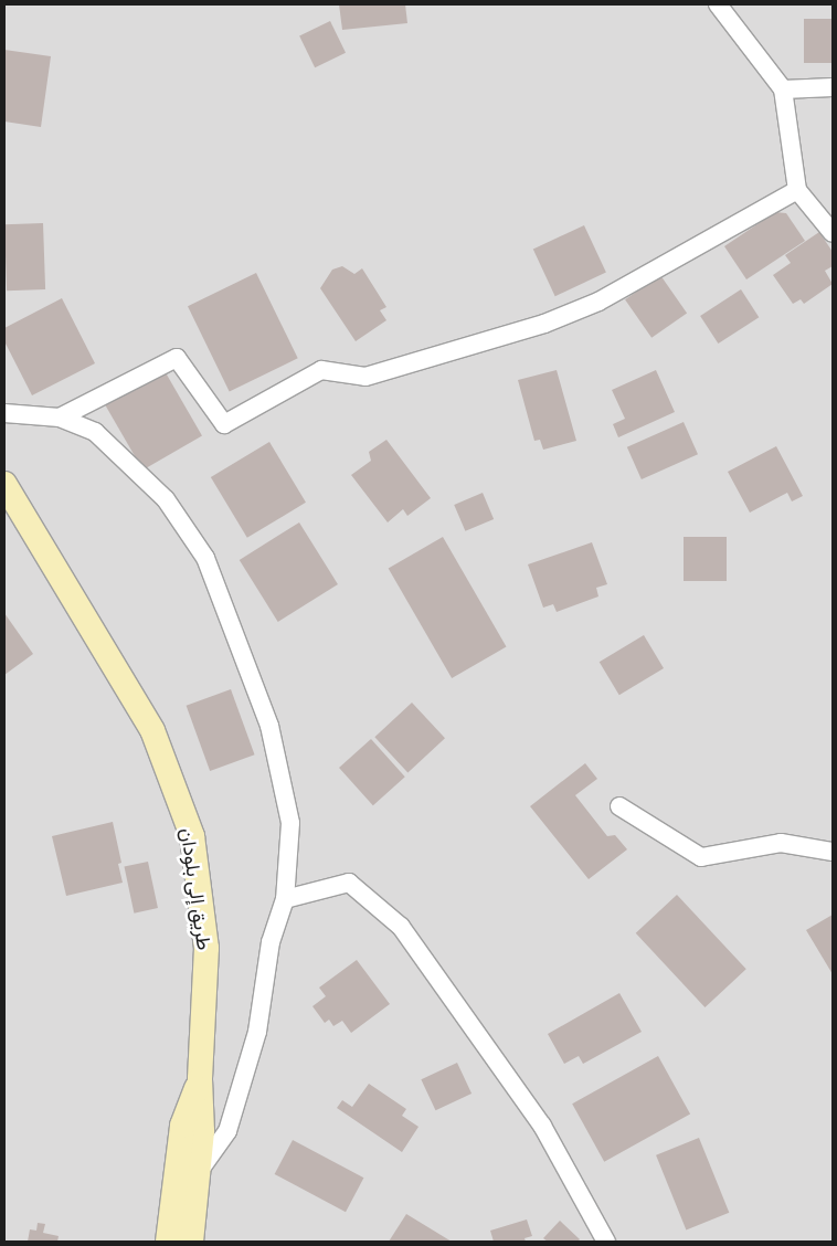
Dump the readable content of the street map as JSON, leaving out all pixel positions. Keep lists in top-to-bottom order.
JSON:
{
  "streets": {
    "main road": ["طريق إلى بلودان"]
  }
}
